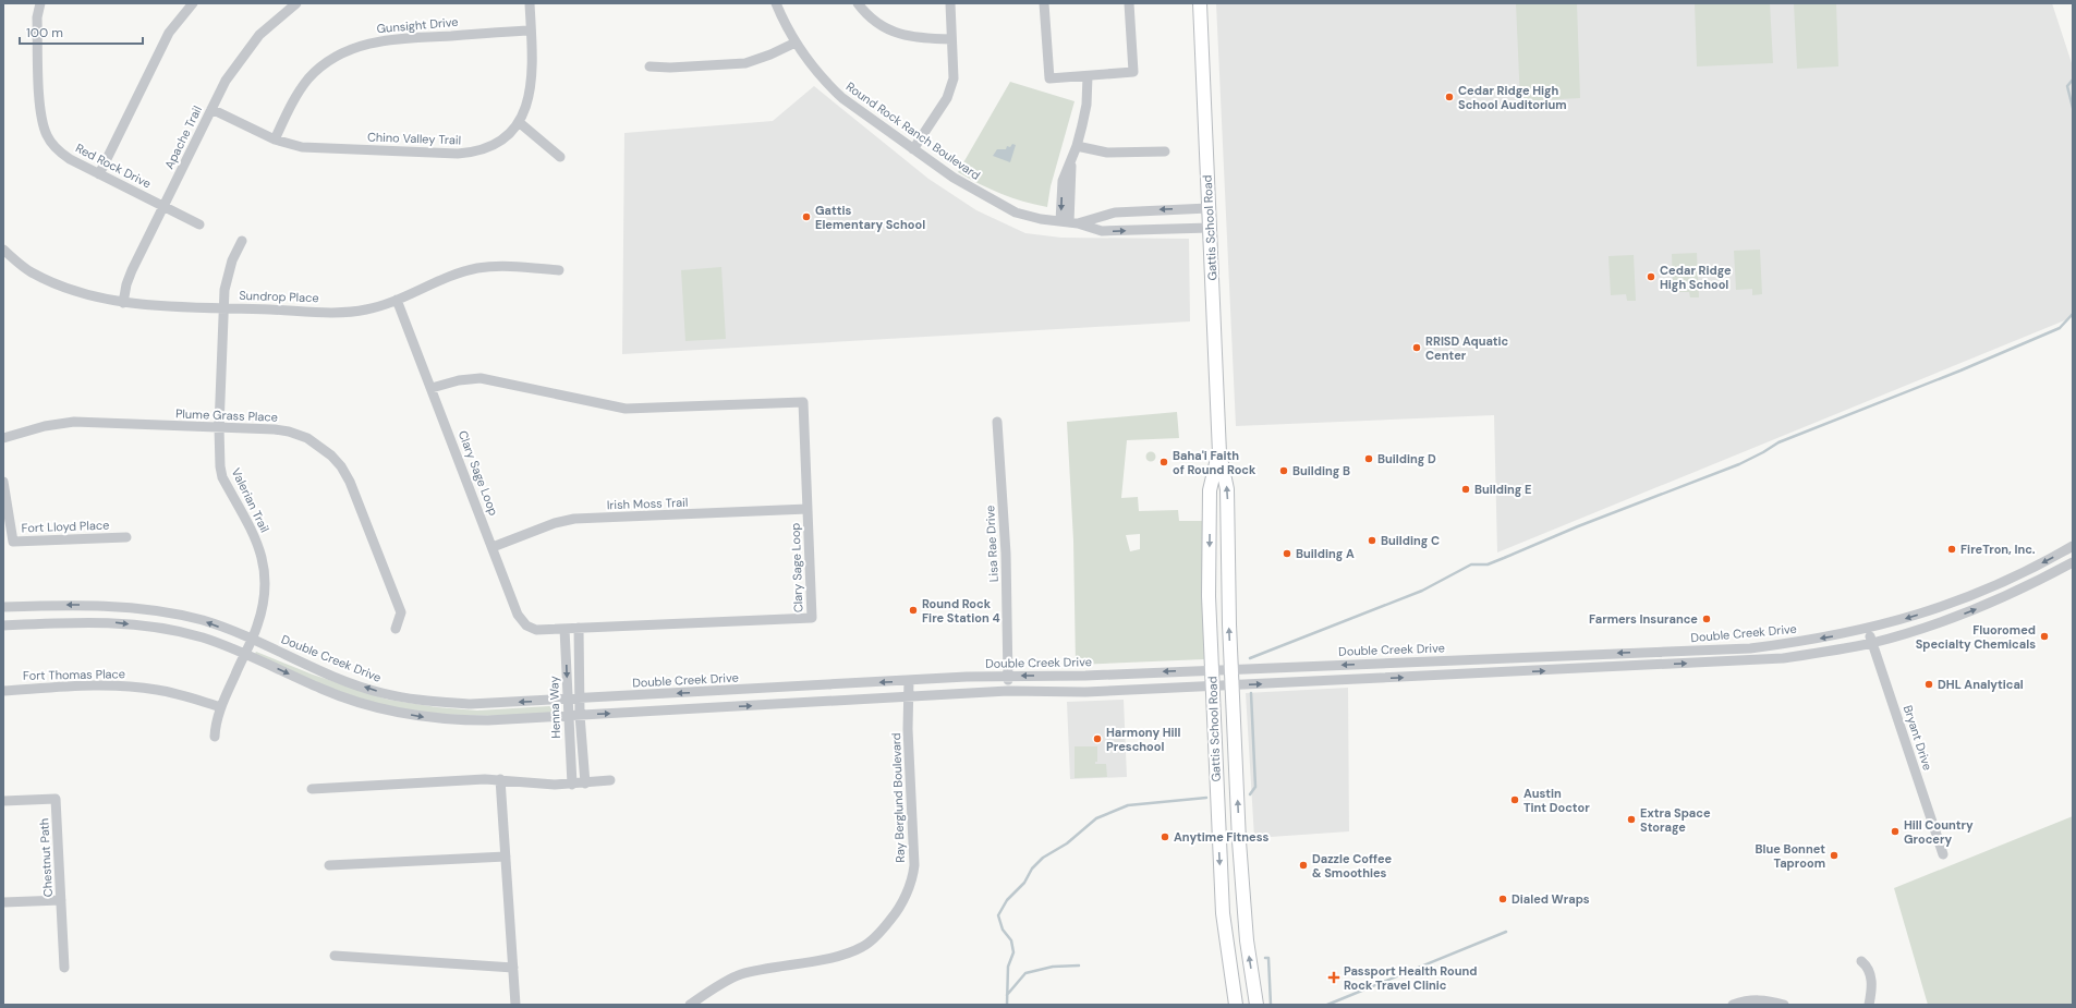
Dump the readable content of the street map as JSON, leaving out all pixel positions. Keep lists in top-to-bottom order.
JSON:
{
  "streets": {
    "main road": ["Gattis School Road"],
    "street": [
      "Gunsight Drive",
      "Round Rock Ranch Boulevard",
      "Apache Trail",
      "Chino Valley Trail",
      "Red Rock Drive",
      "Sundrop Place",
      "Plume Grass Place",
      "Clary Sage Loop",
      "Valerian Trail",
      "Irish Moss Trail",
      "Fort Lloyd Place",
      "Lisa Rae Drive",
      "Double Creek Drive",
      "Fort Thomas Place",
      "Henna Way",
      "Bryant Drive",
      "Ray Berglund Boulevard",
      "Chestnut Path"
    ]
  },
  "crossings": [
    ["Gunsight Drive", "Chino Valley Trail"],
    ["Round Rock Ranch Boulevard", "Gattis School Road"],
    ["Apache Trail", "Chino Valley Trail"],
    ["Apache Trail", "Red Rock Drive"],
    ["Apache Trail", "Sundrop Place"],
    ["Gattis School Road", "Double Creek Drive"],
    ["Sundrop Place", "Clary Sage Loop"],
    ["Sundrop Place", "Valerian Trail"],
    ["Plume Grass Place", "Valerian Trail"],
    ["Clary Sage Loop", "Irish Moss Trail"],
    ["Clary Sage Loop", "Henna Way"],
    ["Valerian Trail", "Double Creek Drive"],
    ["Valerian Trail", "Fort Thomas Place"],
    ["Lisa Rae Drive", "Double Creek Drive"],
    ["Double Creek Drive", "Henna Way"],
    ["Double Creek Drive", "Bryant Drive"],
    ["Double Creek Drive", "Ray Berglund Boulevard"]
  ],
  "places": {
    "other": [
      "Cedar Ridge High School Auditorium",
      "Gattis Elementary School",
      "Cedar Ridge High School",
      "RRISD Aquatic Center",
      "Building D",
      "Baha'i Faith of Round Rock",
      "Building B",
      "Building E",
      "Building C",
      "FireTron, Inc.",
      "Building A",
      "Round Rock Fire Station 4",
      "Farmers Insurance",
      "Fluoromed Specialty Chemicals",
      "DHL Analytical",
      "Harmony Hill Preschool",
      "Austin Tint Doctor",
      "Extra Space Storage",
      "Hill Country Grocery",
      "Anytime Fitness",
      "Blue Bonnet Taproom",
      "Dazzle Coffee & Smoothies",
      "Dialed Wraps"
    ],
    "health": ["Passport Health Round Rock Travel Clinic"]
  },
  "scale_bar": "100 m"
}
